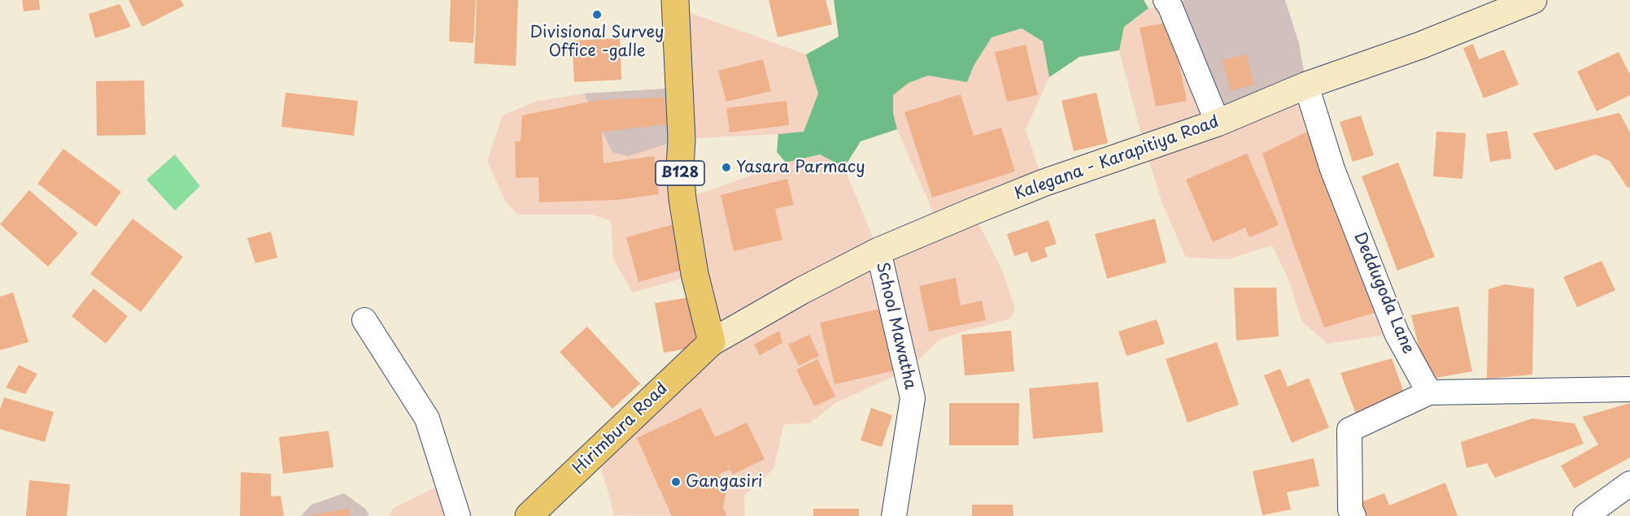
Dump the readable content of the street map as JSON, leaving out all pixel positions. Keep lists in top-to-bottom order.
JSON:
{
  "streets": {
    "main road": ["Kalegana - Karapitiya Road", "B128", "Hirimbura Road"],
    "street": ["Deddugoda Lane", "School Mawatha"]
  },
  "crossings": [
    ["Kalegana - Karapitiya Road", "B128"],
    ["Kalegana - Karapitiya Road", "Deddugoda Lane"],
    ["Kalegana - Karapitiya Road", "School Mawatha"],
    ["Kalegana - Karapitiya Road", "Hirimbura Road"],
    ["B128", "Hirimbura Road"]
  ],
  "places": ["Divisional Survey Office -galle", "Yasara Parmacy", "Gangasiri"]
}
